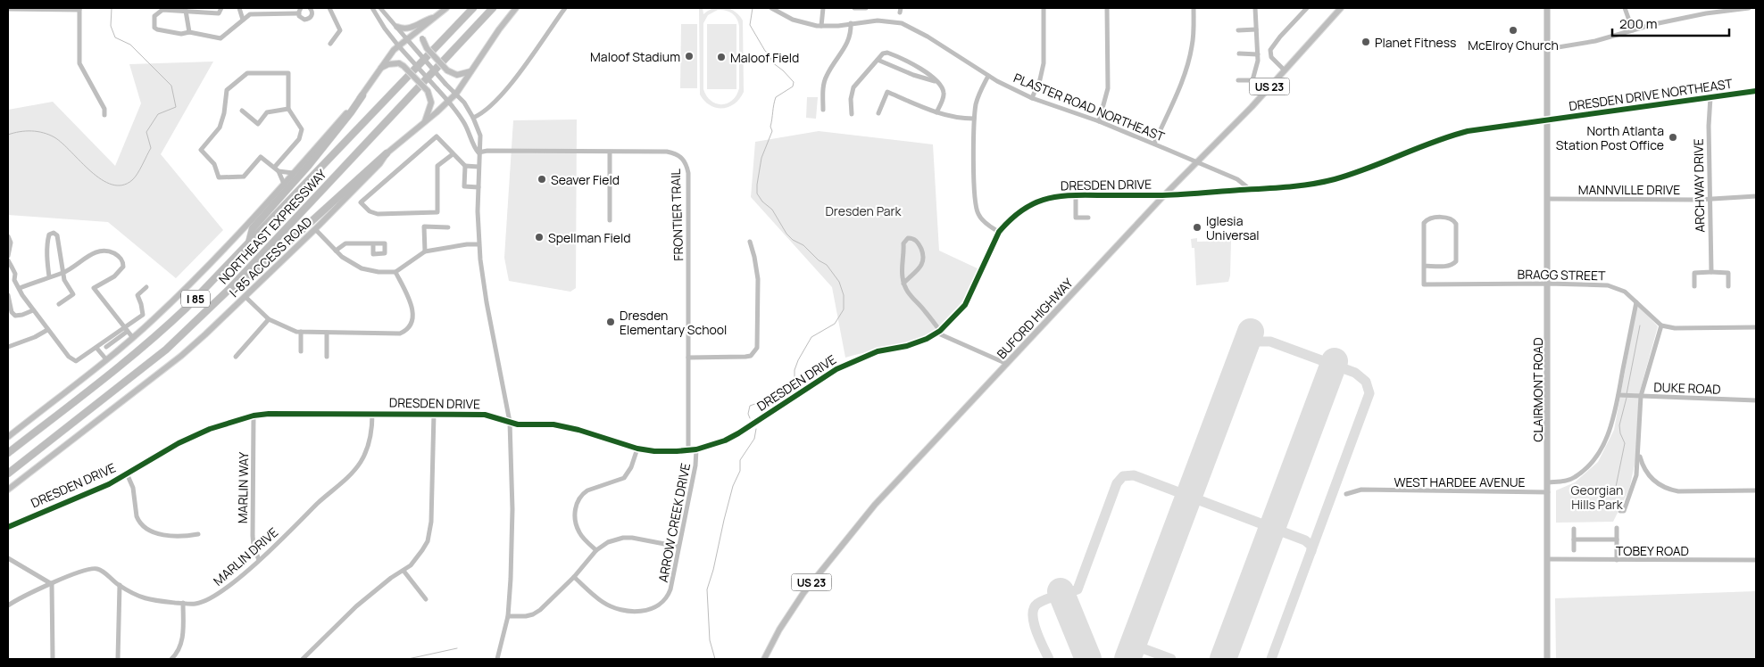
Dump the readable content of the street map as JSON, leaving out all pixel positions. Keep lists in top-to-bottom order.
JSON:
{
  "streets": {
    "highway": ["NORTHEAST EXPRESSWAY", "I 85"],
    "main road": [
      "US 23",
      "I-85 ACCESS ROAD",
      "BUFORD HIGHWAY",
      "CLAIRMONT ROAD"
    ],
    "street": [
      "DRESDEN DRIVE NORTHEAST",
      "PLASTER ROAD NORTHEAST",
      "DRESDEN DRIVE",
      "ARCHWAY DRIVE",
      "MANNVILLE DRIVE",
      "FRONTIER TRAIL",
      "BRAGG STREET",
      "DUKE ROAD",
      "WEST HARDEE AVENUE",
      "MARLIN WAY",
      "ARROW CREEK DRIVE",
      "TOBEY ROAD",
      "MARLIN DRIVE"
    ]
  },
  "crossings": [
    ["DRESDEN DRIVE NORTHEAST", "DRESDEN DRIVE"],
    ["DRESDEN DRIVE NORTHEAST", "ARCHWAY DRIVE"],
    ["DRESDEN DRIVE NORTHEAST", "CLAIRMONT ROAD"],
    ["PLASTER ROAD NORTHEAST", "DRESDEN DRIVE"],
    ["PLASTER ROAD NORTHEAST", "BUFORD HIGHWAY"],
    ["DRESDEN DRIVE", "FRONTIER TRAIL"],
    ["DRESDEN DRIVE", "BUFORD HIGHWAY"],
    ["DRESDEN DRIVE", "CLAIRMONT ROAD"],
    ["DRESDEN DRIVE", "MARLIN WAY"],
    ["DRESDEN DRIVE", "ARROW CREEK DRIVE"],
    ["DRESDEN DRIVE", "MARLIN DRIVE"],
    ["ARCHWAY DRIVE", "MANNVILLE DRIVE"],
    ["MANNVILLE DRIVE", "CLAIRMONT ROAD"],
    ["BRAGG STREET", "CLAIRMONT ROAD"],
    ["CLAIRMONT ROAD", "WEST HARDEE AVENUE"],
    ["CLAIRMONT ROAD", "TOBEY ROAD"],
    ["MARLIN WAY", "MARLIN DRIVE"]
  ],
  "parks": ["Dresden Park", "Georgian Hills Park"],
  "places": [
    "McElroy Church",
    "Planet Fitness",
    "Maloof Stadium",
    "Maloof Field",
    "North Atlanta Station Post Office",
    "Seaver Field",
    "Iglesia Universal",
    "Spellman Field",
    "Dresden Elementary School"
  ],
  "scale_bar": "200 m"
}
